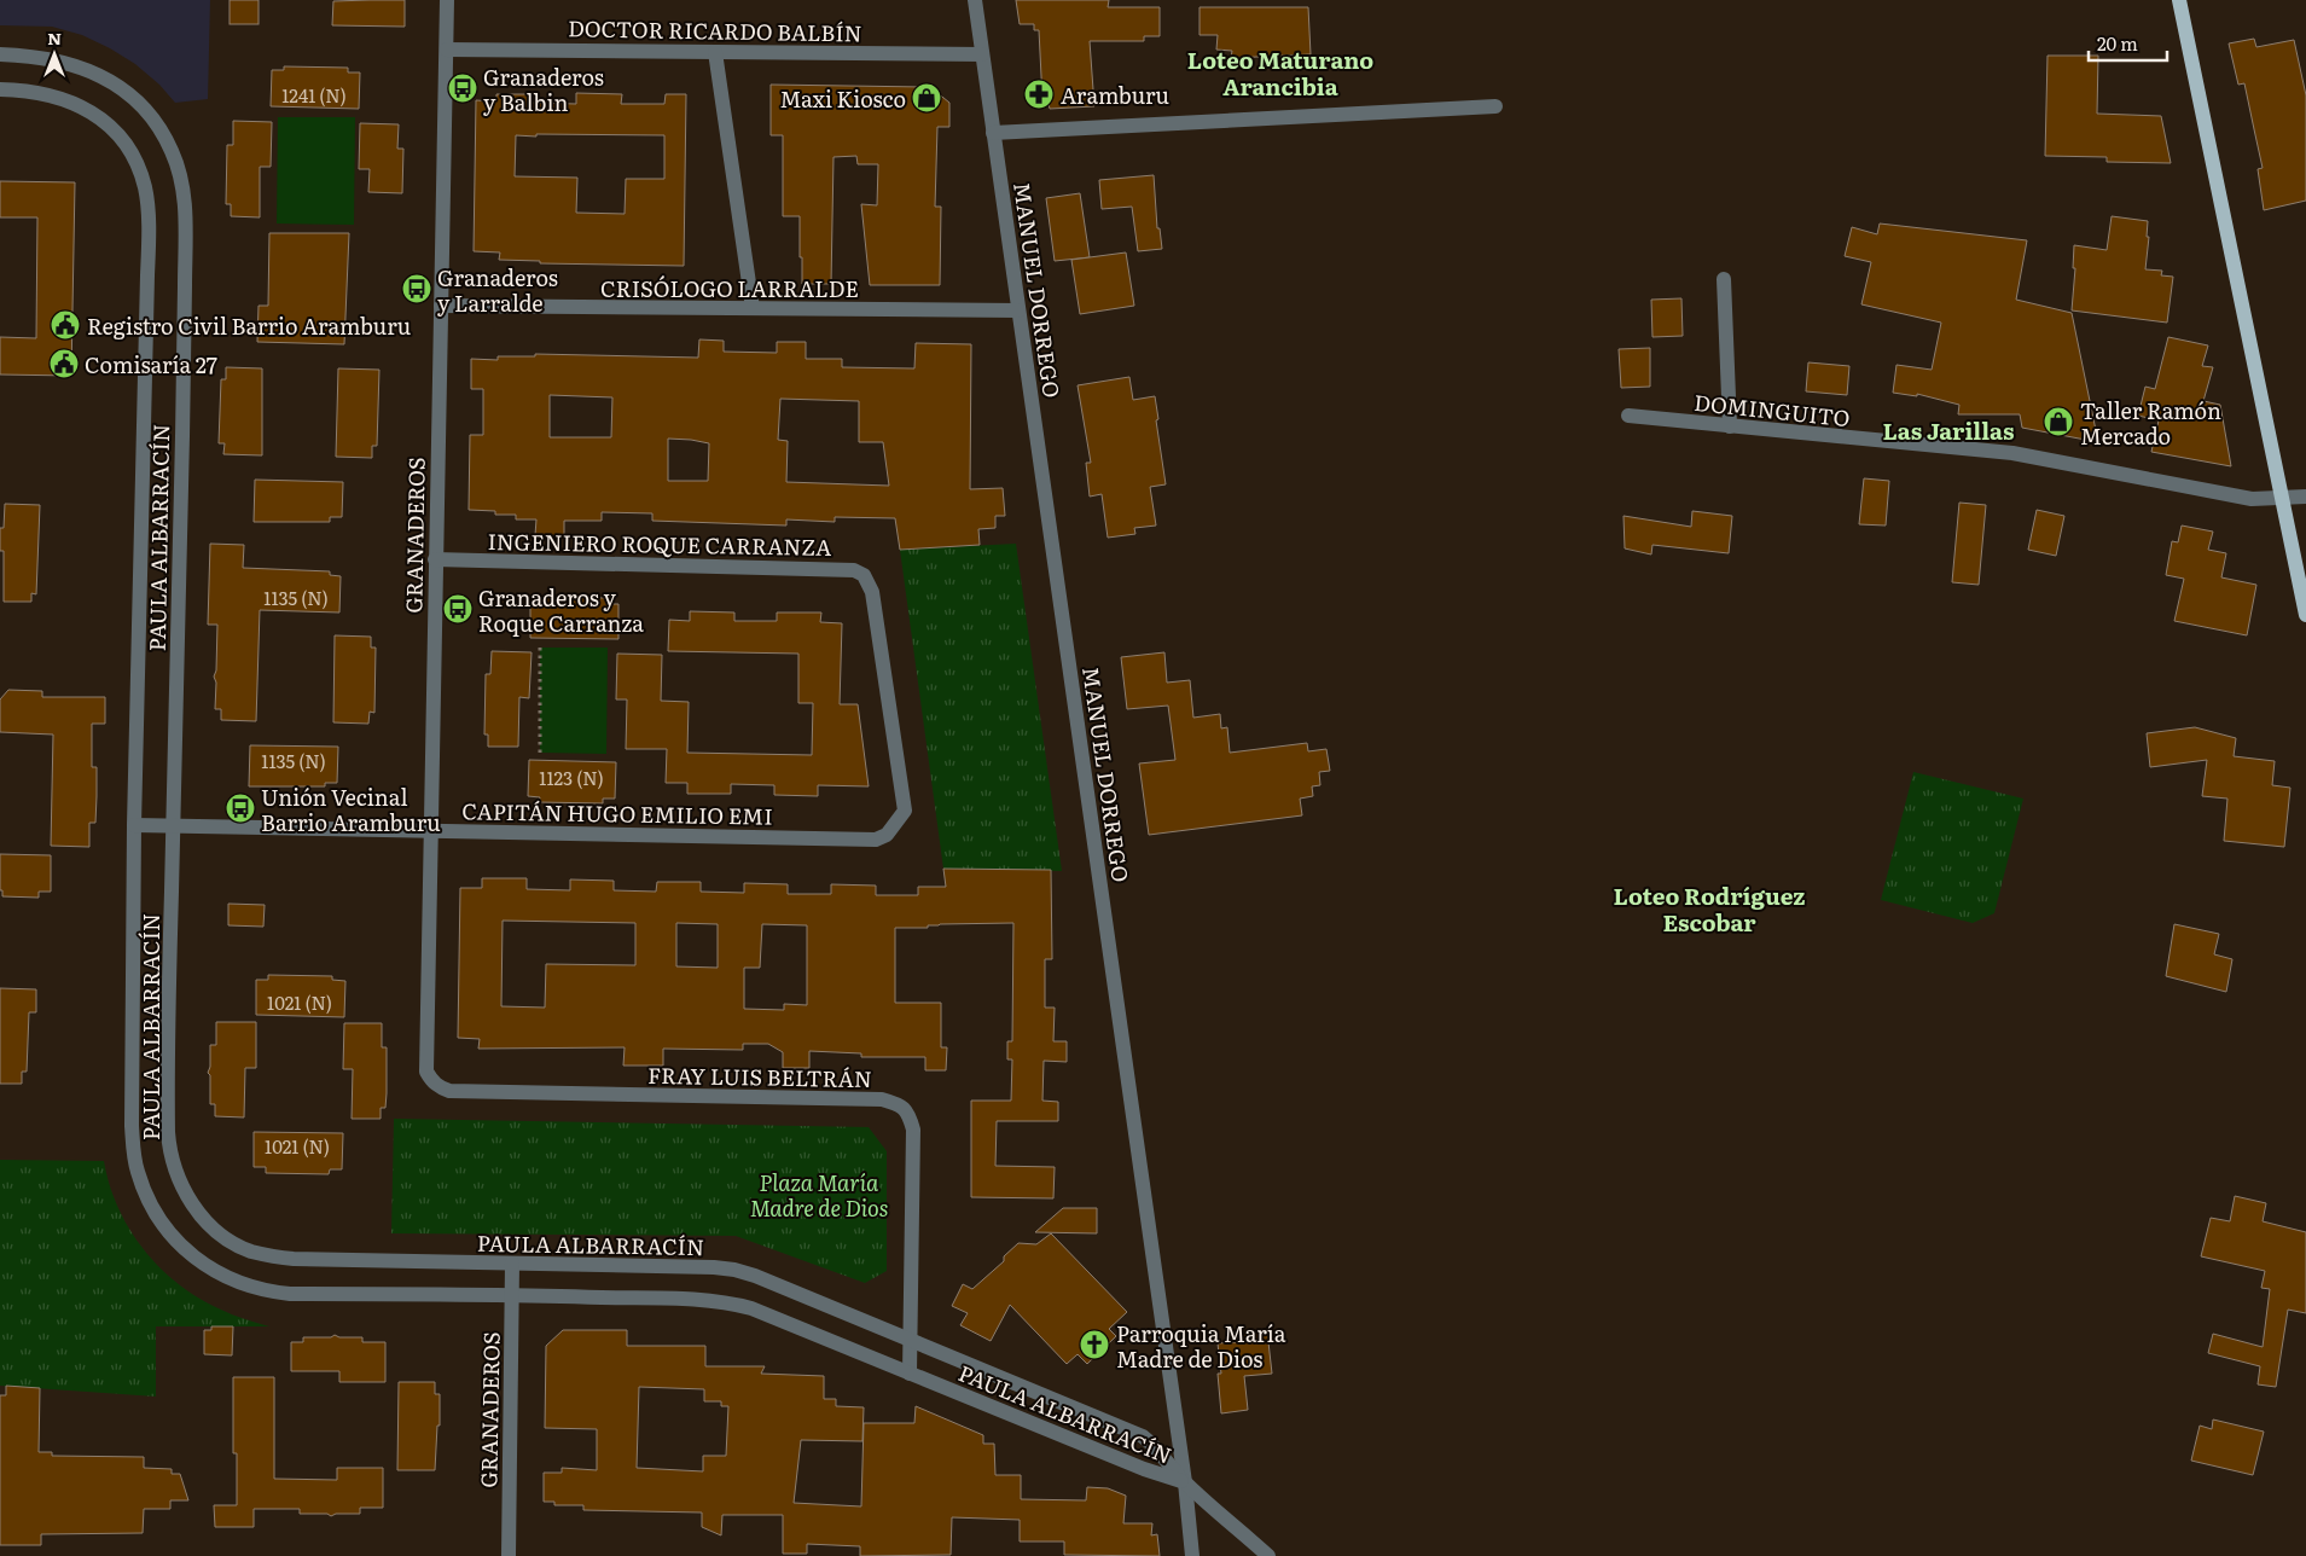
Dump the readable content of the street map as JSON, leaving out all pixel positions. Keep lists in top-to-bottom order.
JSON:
{
  "streets": {
    "street": [
      "DOCTOR RICARDO BALBÍN",
      "CRISÓLOGO LARRALDE",
      "MANUEL DORREGO",
      "DOMINGUITO",
      "GRANADEROS",
      "PAULA ALBARRACÍN",
      "INGENIERO ROQUE CARRANZA",
      "CAPITÁN HUGO EMILIO EMI",
      "FRAY LUIS BELTRÁN"
    ]
  },
  "crossings": [
    ["DOCTOR RICARDO BALBÍN", "MANUEL DORREGO"],
    ["DOCTOR RICARDO BALBÍN", "GRANADEROS"],
    ["CRISÓLOGO LARRALDE", "MANUEL DORREGO"],
    ["CRISÓLOGO LARRALDE", "GRANADEROS"],
    ["MANUEL DORREGO", "PAULA ALBARRACÍN"],
    ["GRANADEROS", "PAULA ALBARRACÍN"],
    ["GRANADEROS", "INGENIERO ROQUE CARRANZA"],
    ["GRANADEROS", "CAPITÁN HUGO EMILIO EMI"],
    ["GRANADEROS", "FRAY LUIS BELTRÁN"],
    ["PAULA ALBARRACÍN", "CAPITÁN HUGO EMILIO EMI"],
    ["PAULA ALBARRACÍN", "FRAY LUIS BELTRÁN"],
    ["INGENIERO ROQUE CARRANZA", "CAPITÁN HUGO EMILIO EMI"]
  ],
  "districts": ["Loteo Maturano Arancibia", "Las Jarillas", "Loteo Rodríguez Escobar"],
  "parks": ["Plaza María Madre de Dios"],
  "places": {
    "bus stop": [
      "Granaderos y Balbin",
      "Granaderos y Larralde",
      "Granaderos y Roque Carranza",
      "Unión Vecinal Barrio Aramburu"
    ],
    "pharmacy": ["Aramburu"],
    "shop": ["Maxi Kiosco", "Taller Ramón Mercado"],
    "public building": ["Registro Civil Barrio Aramburu", "Comisaría 27"],
    "church": ["Parroquia María Madre de Dios"]
  },
  "house_numbers": [
    "1241 (N)",
    "1135 (N)",
    "1135 (N)",
    "1123 (N)",
    "1021 (N)",
    "1021 (N)"
  ],
  "scale_bar": "20 m",
  "north": "top"
}
